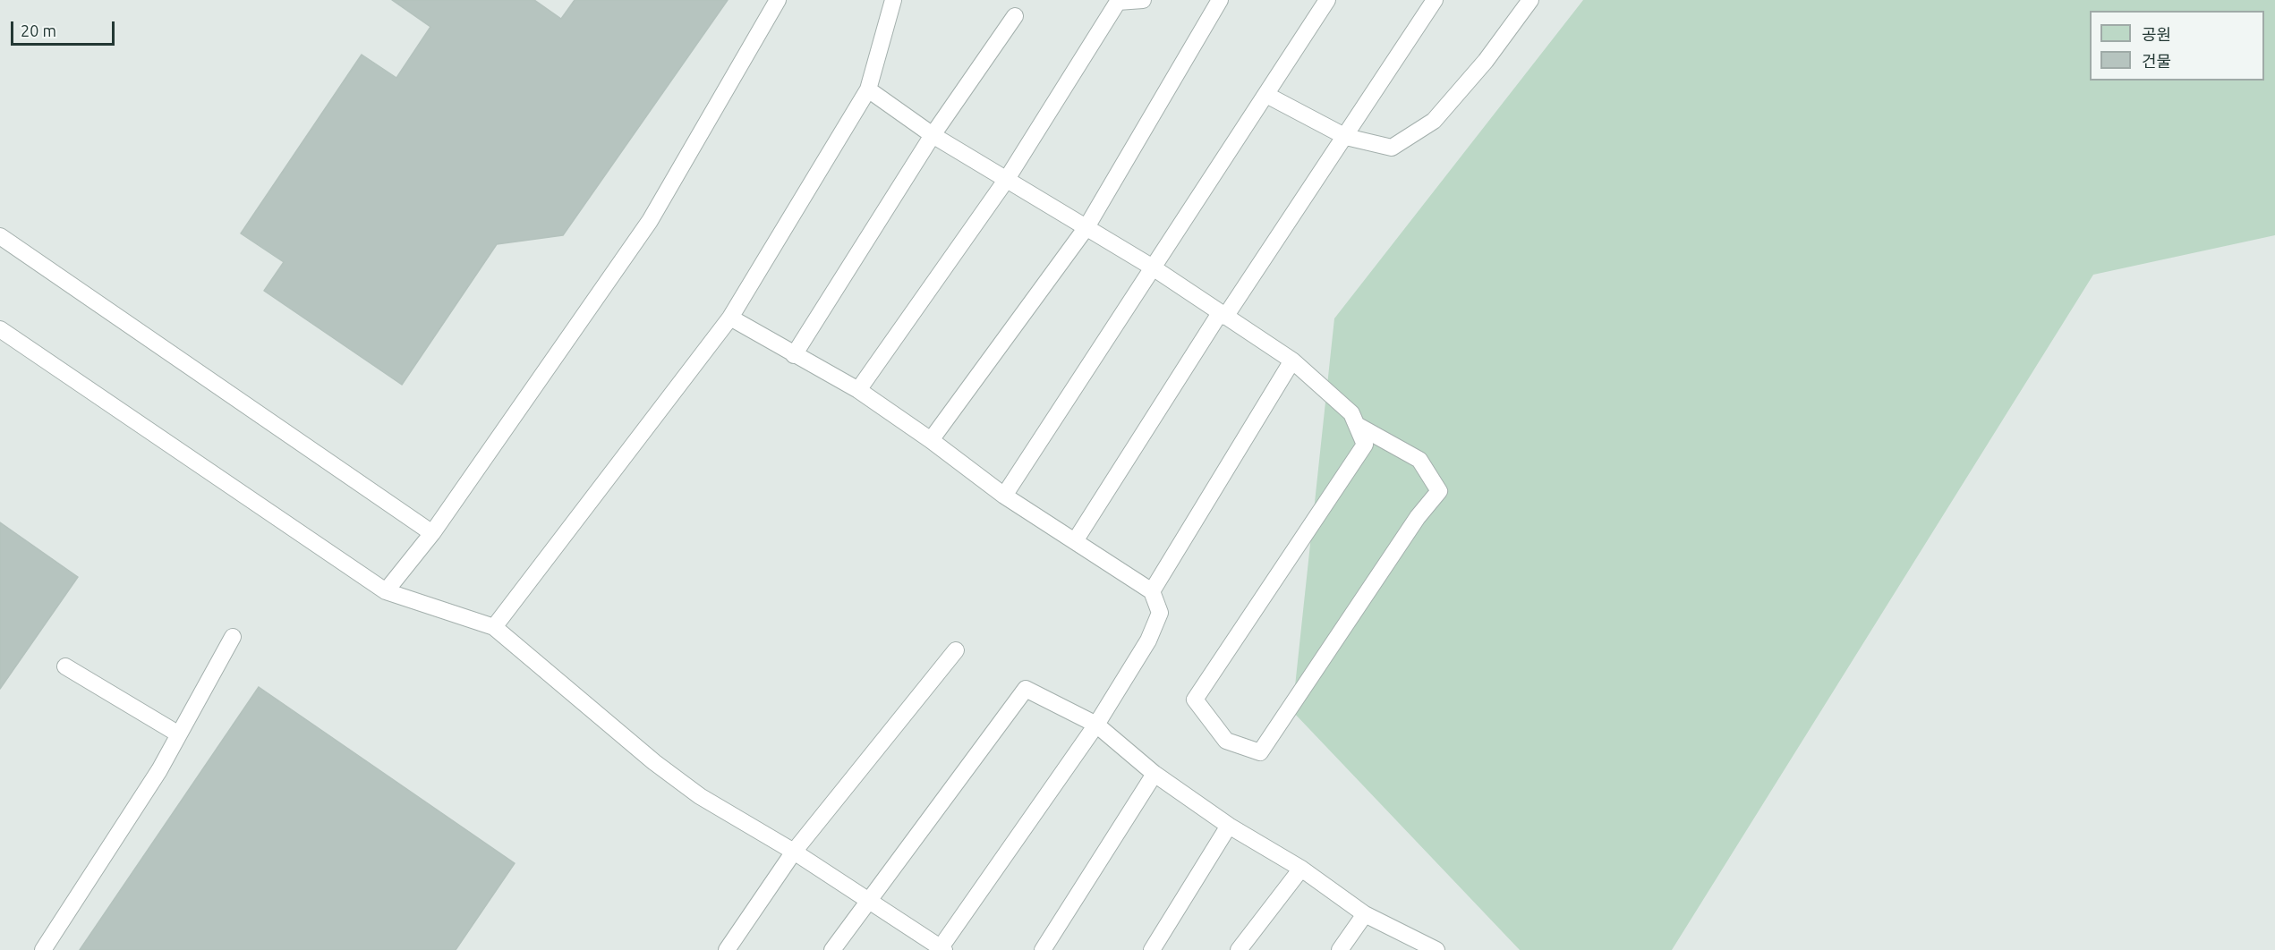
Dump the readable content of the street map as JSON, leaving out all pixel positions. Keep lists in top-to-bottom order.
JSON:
{
  "legend": ["공원", "건물"],
  "scale_bar": "20 m"
}
